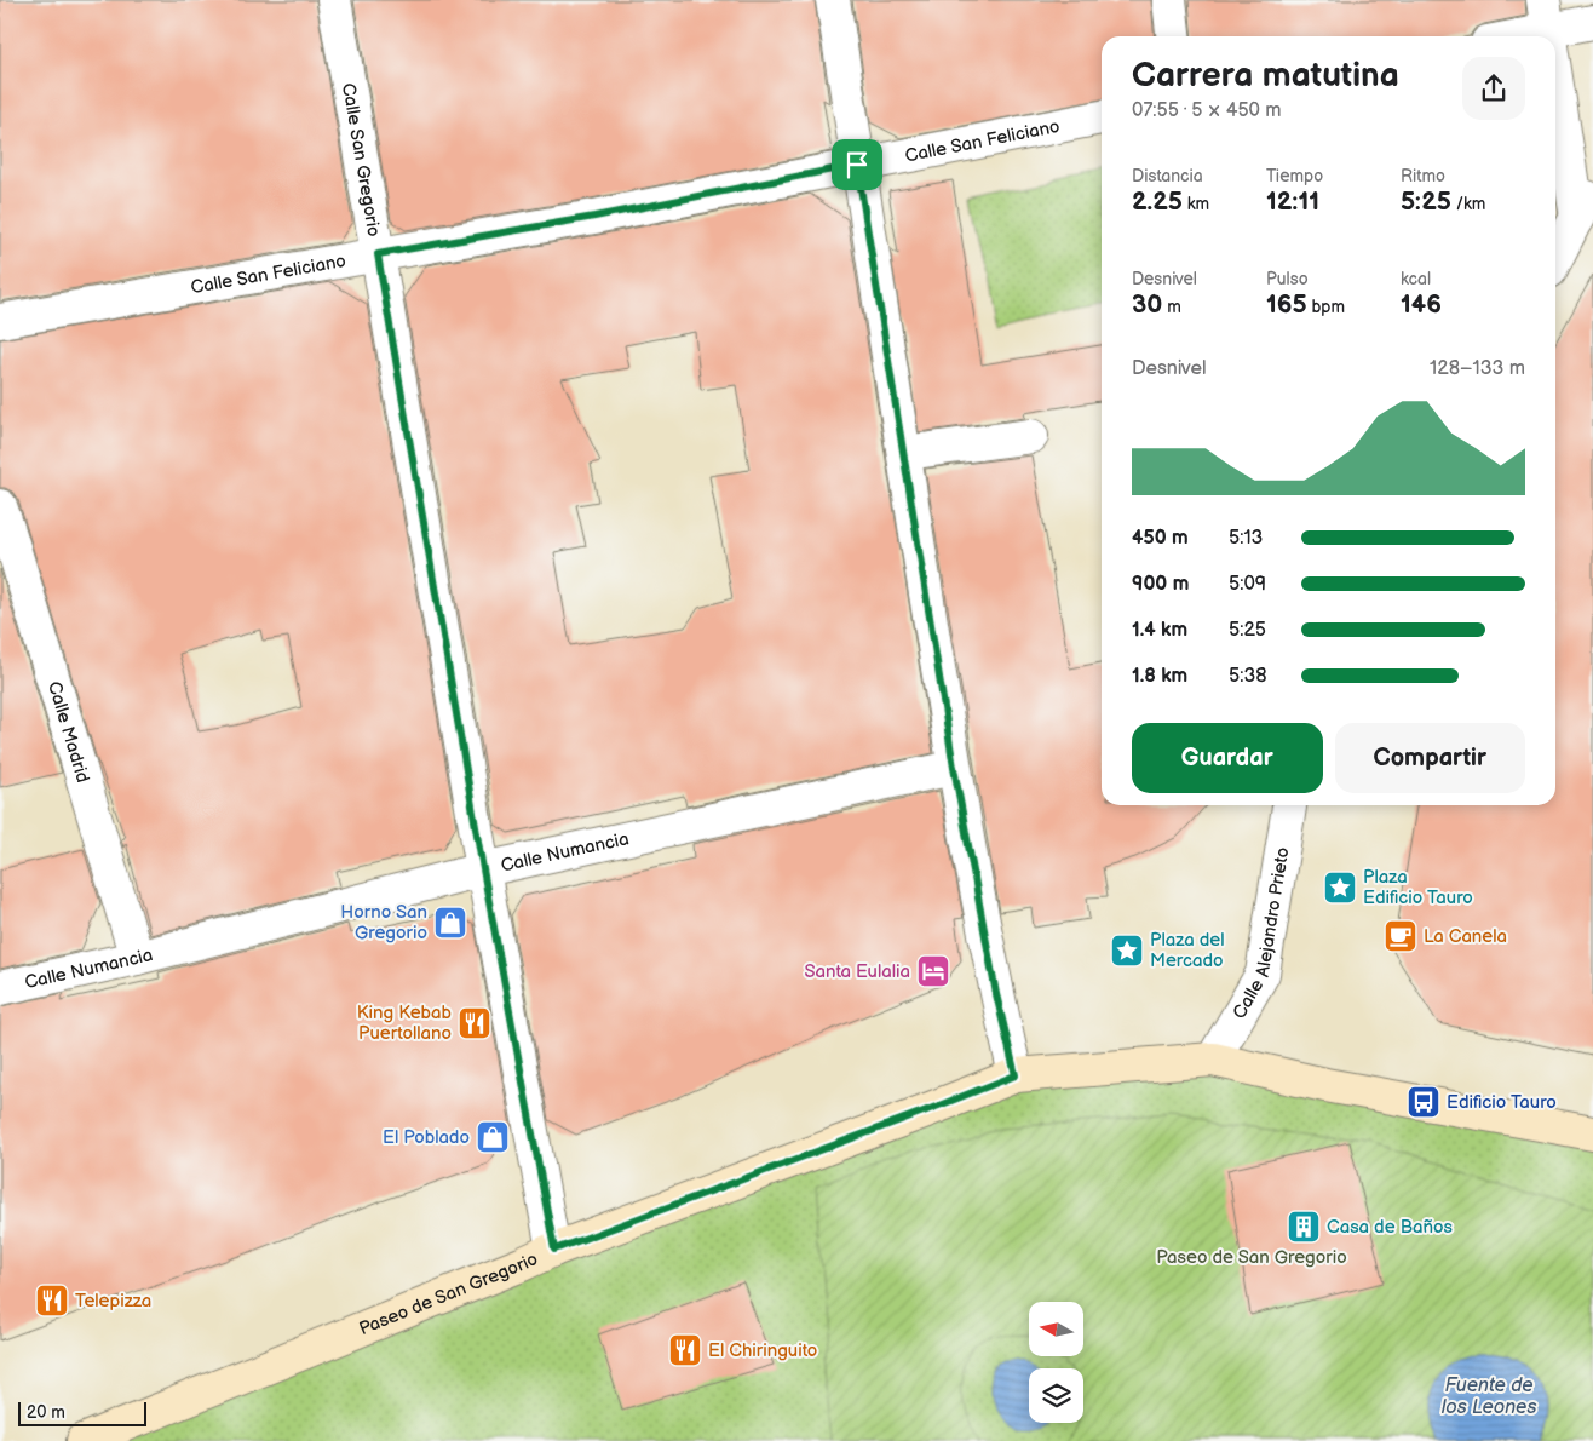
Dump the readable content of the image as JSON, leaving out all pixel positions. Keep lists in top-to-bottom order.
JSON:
{
  "streets": {
    "main road": ["Paseo de San Gregorio"],
    "street": [
      "Calle San Feliciano",
      "Calle San Gregorio",
      "Calle Madrid",
      "Calle Numancia",
      "Calle Alejandro Prieto"
    ]
  },
  "crossings": [
    ["Calle San Feliciano", "Calle San Gregorio"],
    ["Calle San Gregorio", "Calle Numancia"],
    ["Calle San Gregorio", "Paseo de San Gregorio"],
    ["Calle Madrid", "Calle Numancia"],
    ["Calle Alejandro Prieto", "Paseo de San Gregorio"]
  ],
  "water": ["Fuente de los Leones"],
  "parks": ["Paseo de San Gregorio"],
  "places": {
    "place": ["Plaza Edificio Tauro", "Plaza del Mercado"],
    "shop": ["Horno San Gregorio", "El Poblado"],
    "cafe": ["La Canela"],
    "hotel": ["Santa Eulalia"],
    "restaurant": ["King Kebab Puertollano", "Telepizza", "El Chiringuito"],
    "bus stop": ["Edificio Tauro"],
    "building": ["Casa de Baños"]
  },
  "scale_bar": "20 m",
  "north": "left",
  "page": {
    "heading": ["Carrera matutina", "07:55 · 5 × 450 m"],
    "stats": [
      ["Distancia", "2.25 km"],
      ["Tiempo", "12:11"],
      ["Ritmo", "5:25 /km"],
      ["Desnivel", "30 m"],
      ["Pulso", "165 bpm"],
      ["kcal", "146"]
    ],
    "chart": ["Desnivel", "128–133 m"],
    "list": [
      {
        "name": "450 m",
        "note": "5:13"
      },
      {
        "name": "900 m",
        "note": "5:09"
      },
      {
        "name": "1.4 km",
        "note": "5:25"
      },
      {
        "name": "1.8 km",
        "note": "5:38"
      }
    ],
    "buttons": ["Guardar", "Compartir"],
    "scale": "20 m"
  }
}
